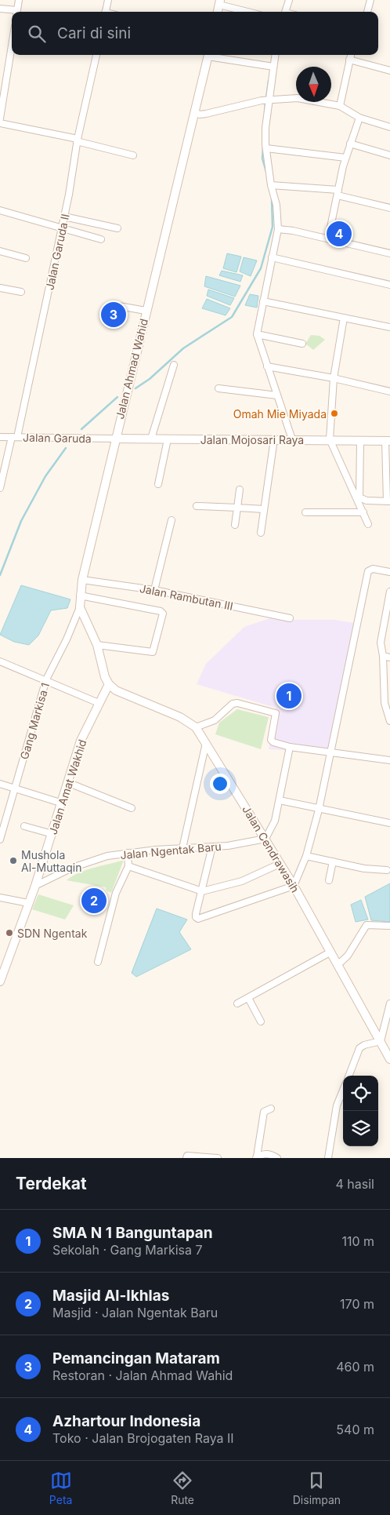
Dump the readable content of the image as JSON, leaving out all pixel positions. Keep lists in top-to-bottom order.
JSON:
{
  "streets": {
    "street": [
      "Jalan Garuda II",
      "Jalan Ahmad Wahid",
      "Jalan Garuda",
      "Jalan Mojosari Raya",
      "Jalan Rambutan III",
      "Gang Markisa 1",
      "Jalan Amat Wakhid",
      "Jalan Cendrawasih",
      "Jalan Ngentak Baru"
    ]
  },
  "crossings": [
    ["Jalan Garuda II", "Jalan Garuda"],
    ["Jalan Ahmad Wahid", "Jalan Garuda"],
    ["Jalan Ahmad Wahid", "Jalan Mojosari Raya"],
    ["Jalan Ahmad Wahid", "Jalan Rambutan III"],
    ["Jalan Ahmad Wahid", "Gang Markisa 1"],
    ["Jalan Ahmad Wahid", "Jalan Amat Wakhid"],
    ["Jalan Ahmad Wahid", "Jalan Cendrawasih"],
    ["Jalan Garuda", "Jalan Mojosari Raya"],
    ["Jalan Amat Wakhid", "Jalan Cendrawasih"],
    ["Jalan Amat Wakhid", "Jalan Ngentak Baru"],
    ["Jalan Cendrawasih", "Jalan Ngentak Baru"]
  ],
  "places": ["Omah Mie Miyada", "Mushola Al-Muttaqin", "SDN Ngentak"],
  "north": "bottom",
  "page": {
    "search": "Cari di sini",
    "pins": [
      "4",
      "3",
      "1",
      "2"
    ],
    "heading": ["Terdekat", "4 hasil"],
    "list": [
      {
        "mark": "1",
        "name": "SMA N 1 Banguntapan",
        "note": "Sekolah · Gang Markisa 7",
        "value": "110 m"
      },
      {
        "mark": "2",
        "name": "Masjid Al-Ikhlas",
        "note": "Masjid · Jalan Ngentak Baru",
        "value": "170 m"
      },
      {
        "mark": "3",
        "name": "Pemancingan Mataram",
        "note": "Restoran · Jalan Ahmad Wahid",
        "value": "460 m"
      },
      {
        "mark": "4",
        "name": "Azhartour Indonesia",
        "note": "Toko · Jalan Brojogaten Raya II",
        "value": "540 m"
      }
    ],
    "nav": ["Peta", "Rute", "Disimpan"]
  }
}
